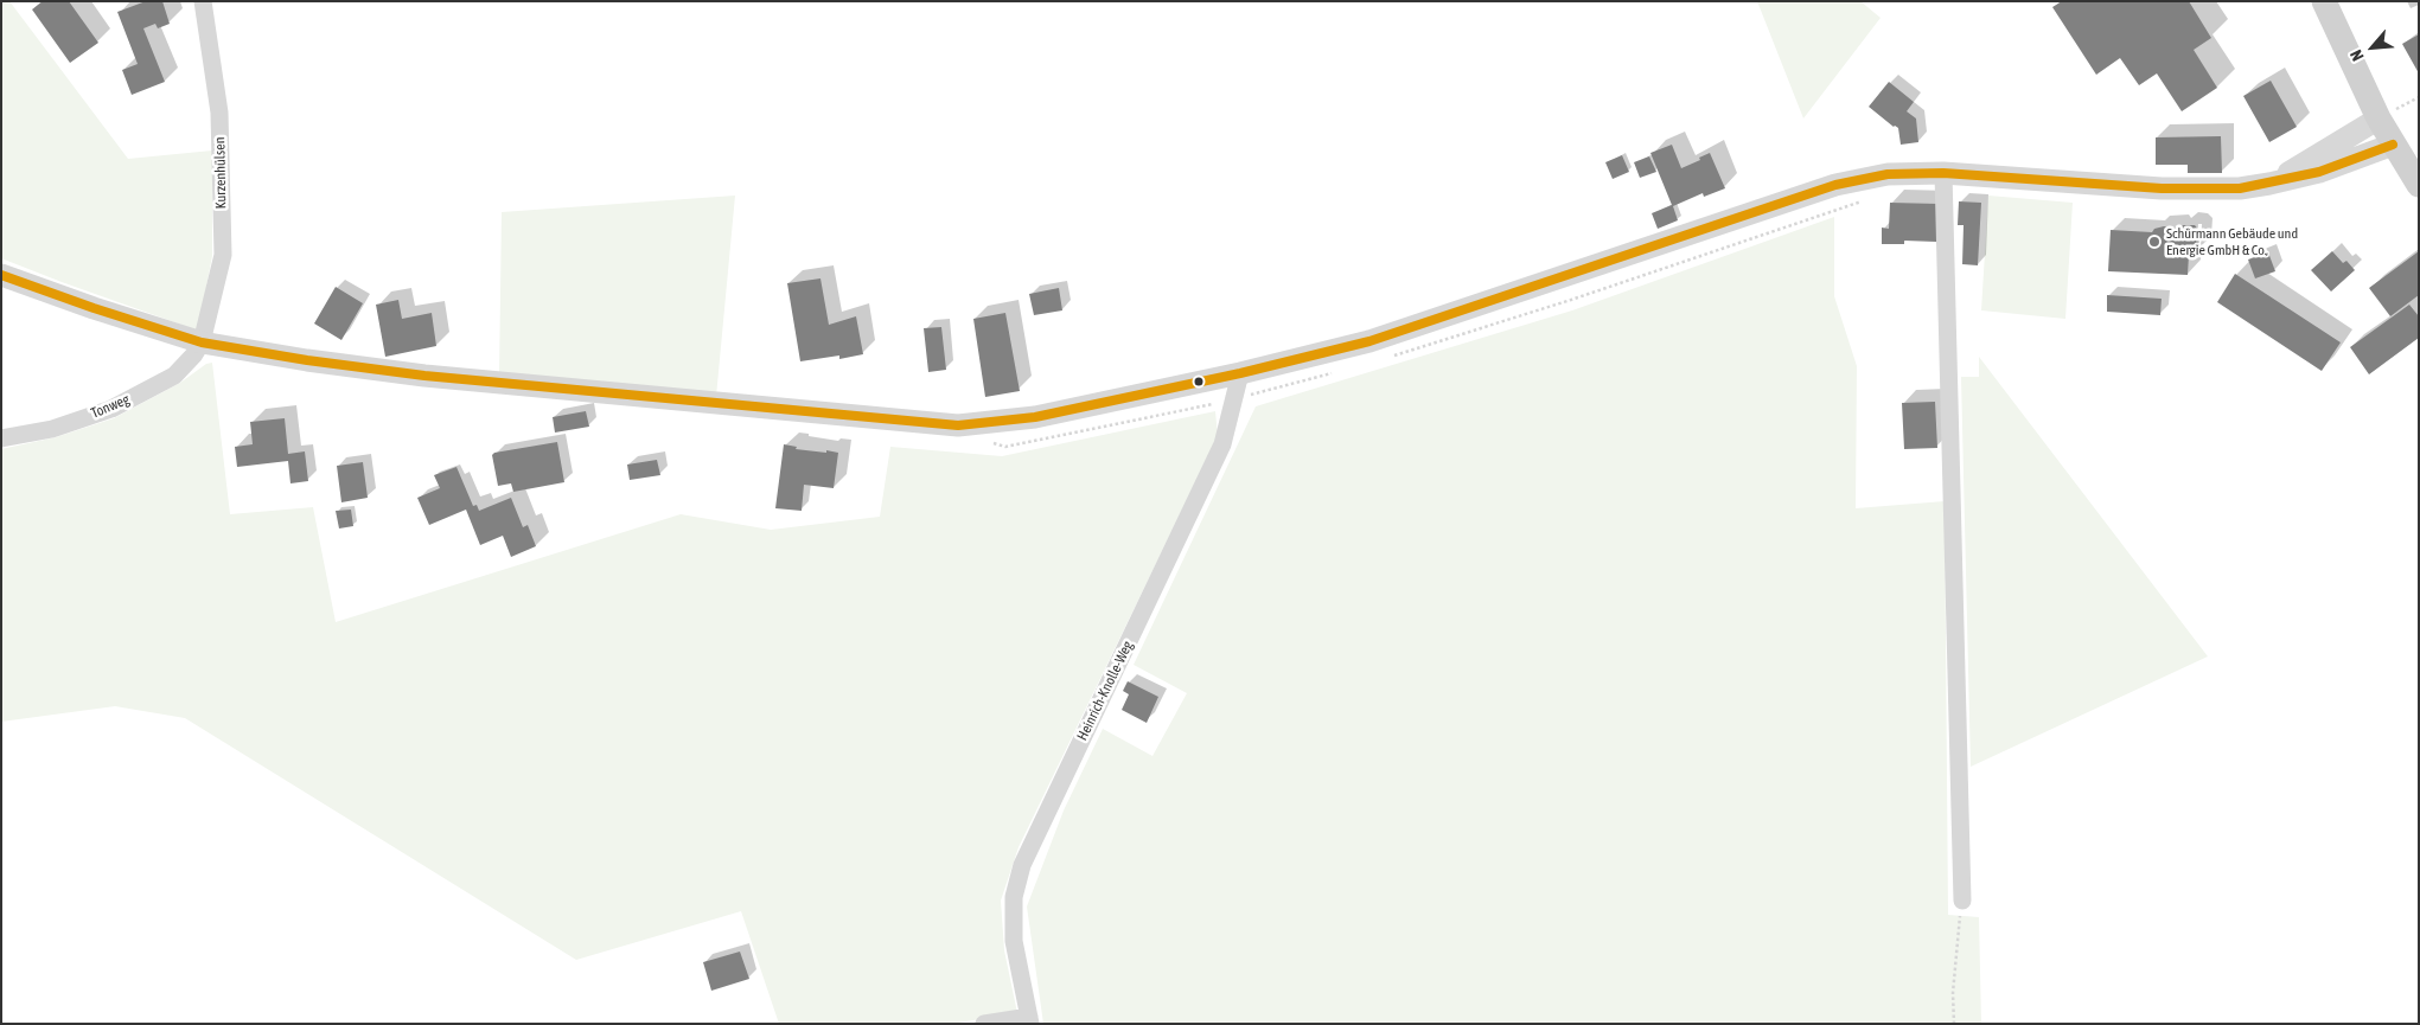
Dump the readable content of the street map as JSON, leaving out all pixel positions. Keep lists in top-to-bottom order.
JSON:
{
  "streets": {
    "street": ["Kurzenhülsen", "Tonweg", "Heinrich-Knolle-Weg"]
  },
  "crossings": [
    ["Kurzenhülsen", "Tonweg"]
  ],
  "places": ["Schürmann Gebäude und Energie GmbH & Co."],
  "north": "bottom left"
}
